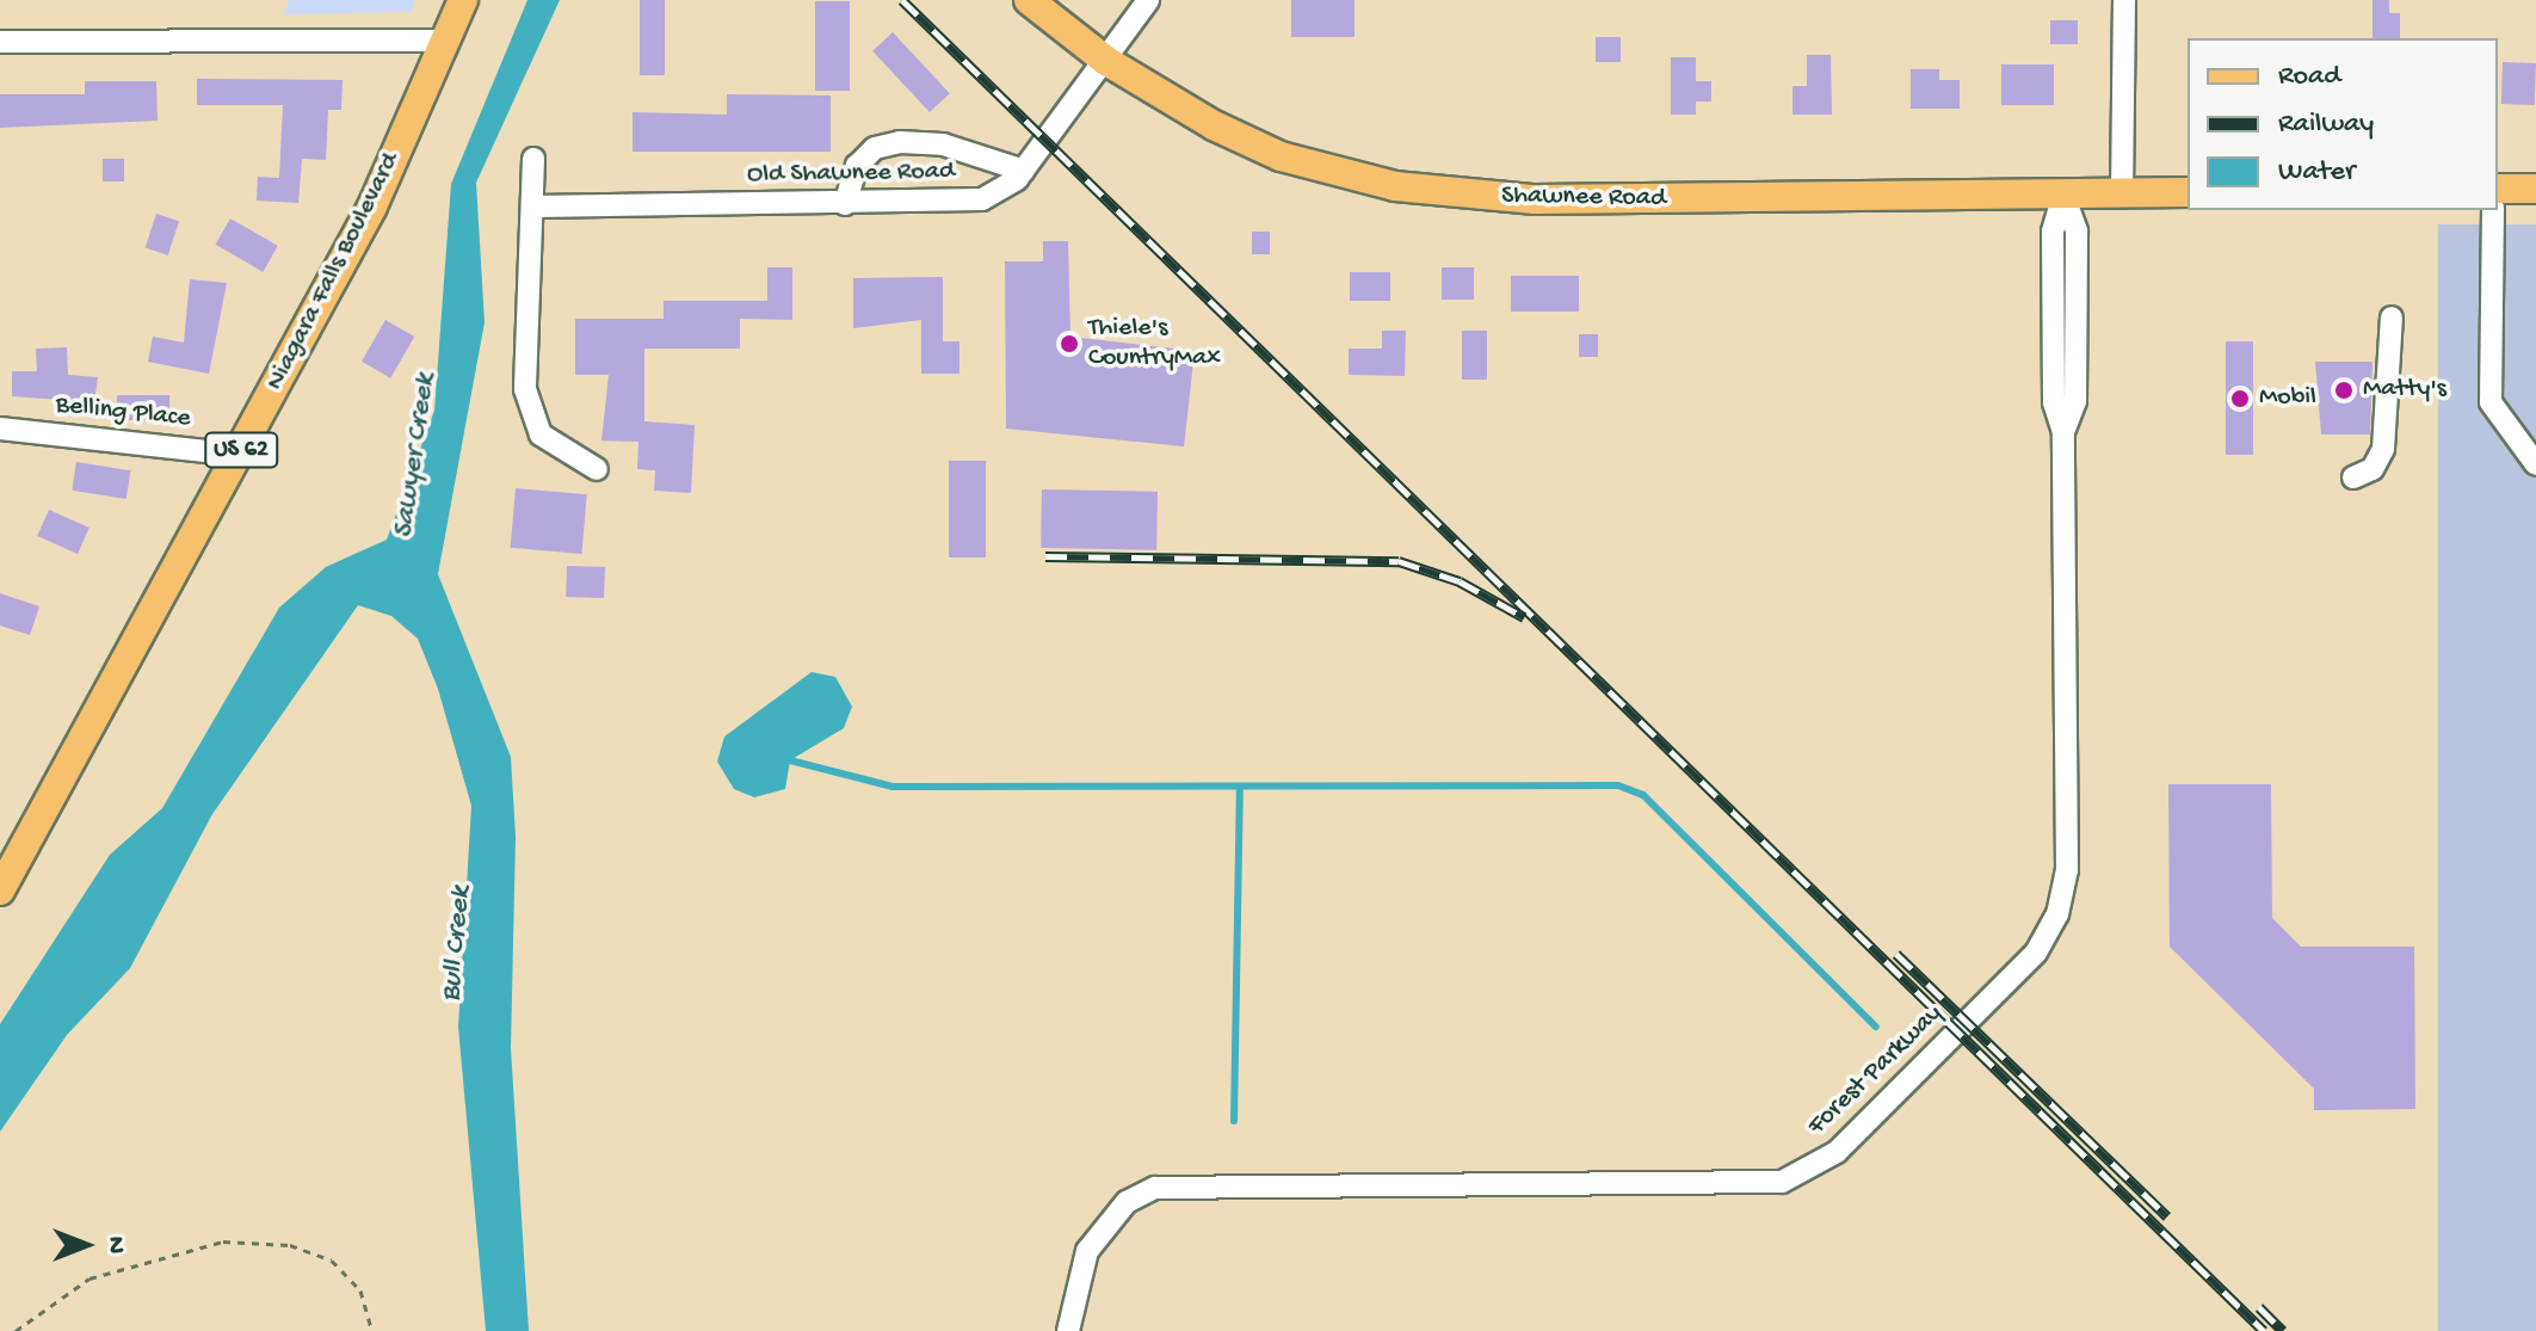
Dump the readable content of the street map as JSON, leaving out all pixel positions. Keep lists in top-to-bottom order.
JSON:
{
  "streets": {
    "main road": ["Shawnee Road", "Niagara Falls Boulevard", "US 62"],
    "street": ["Old Shawnee Road", "Belling Place", "Forest Parkway"]
  },
  "crossings": [
    ["Old Shawnee Road", "Shawnee Road"],
    ["Shawnee Road", "Forest Parkway"],
    ["Niagara Falls Boulevard", "Belling Place"]
  ],
  "water": ["Sawyer Creek", "Bull Creek"],
  "places": ["Thiele's CountryMax", "Matty's", "Mobil"],
  "legend": ["Road", "Railway", "Water"],
  "north": "right"
}
